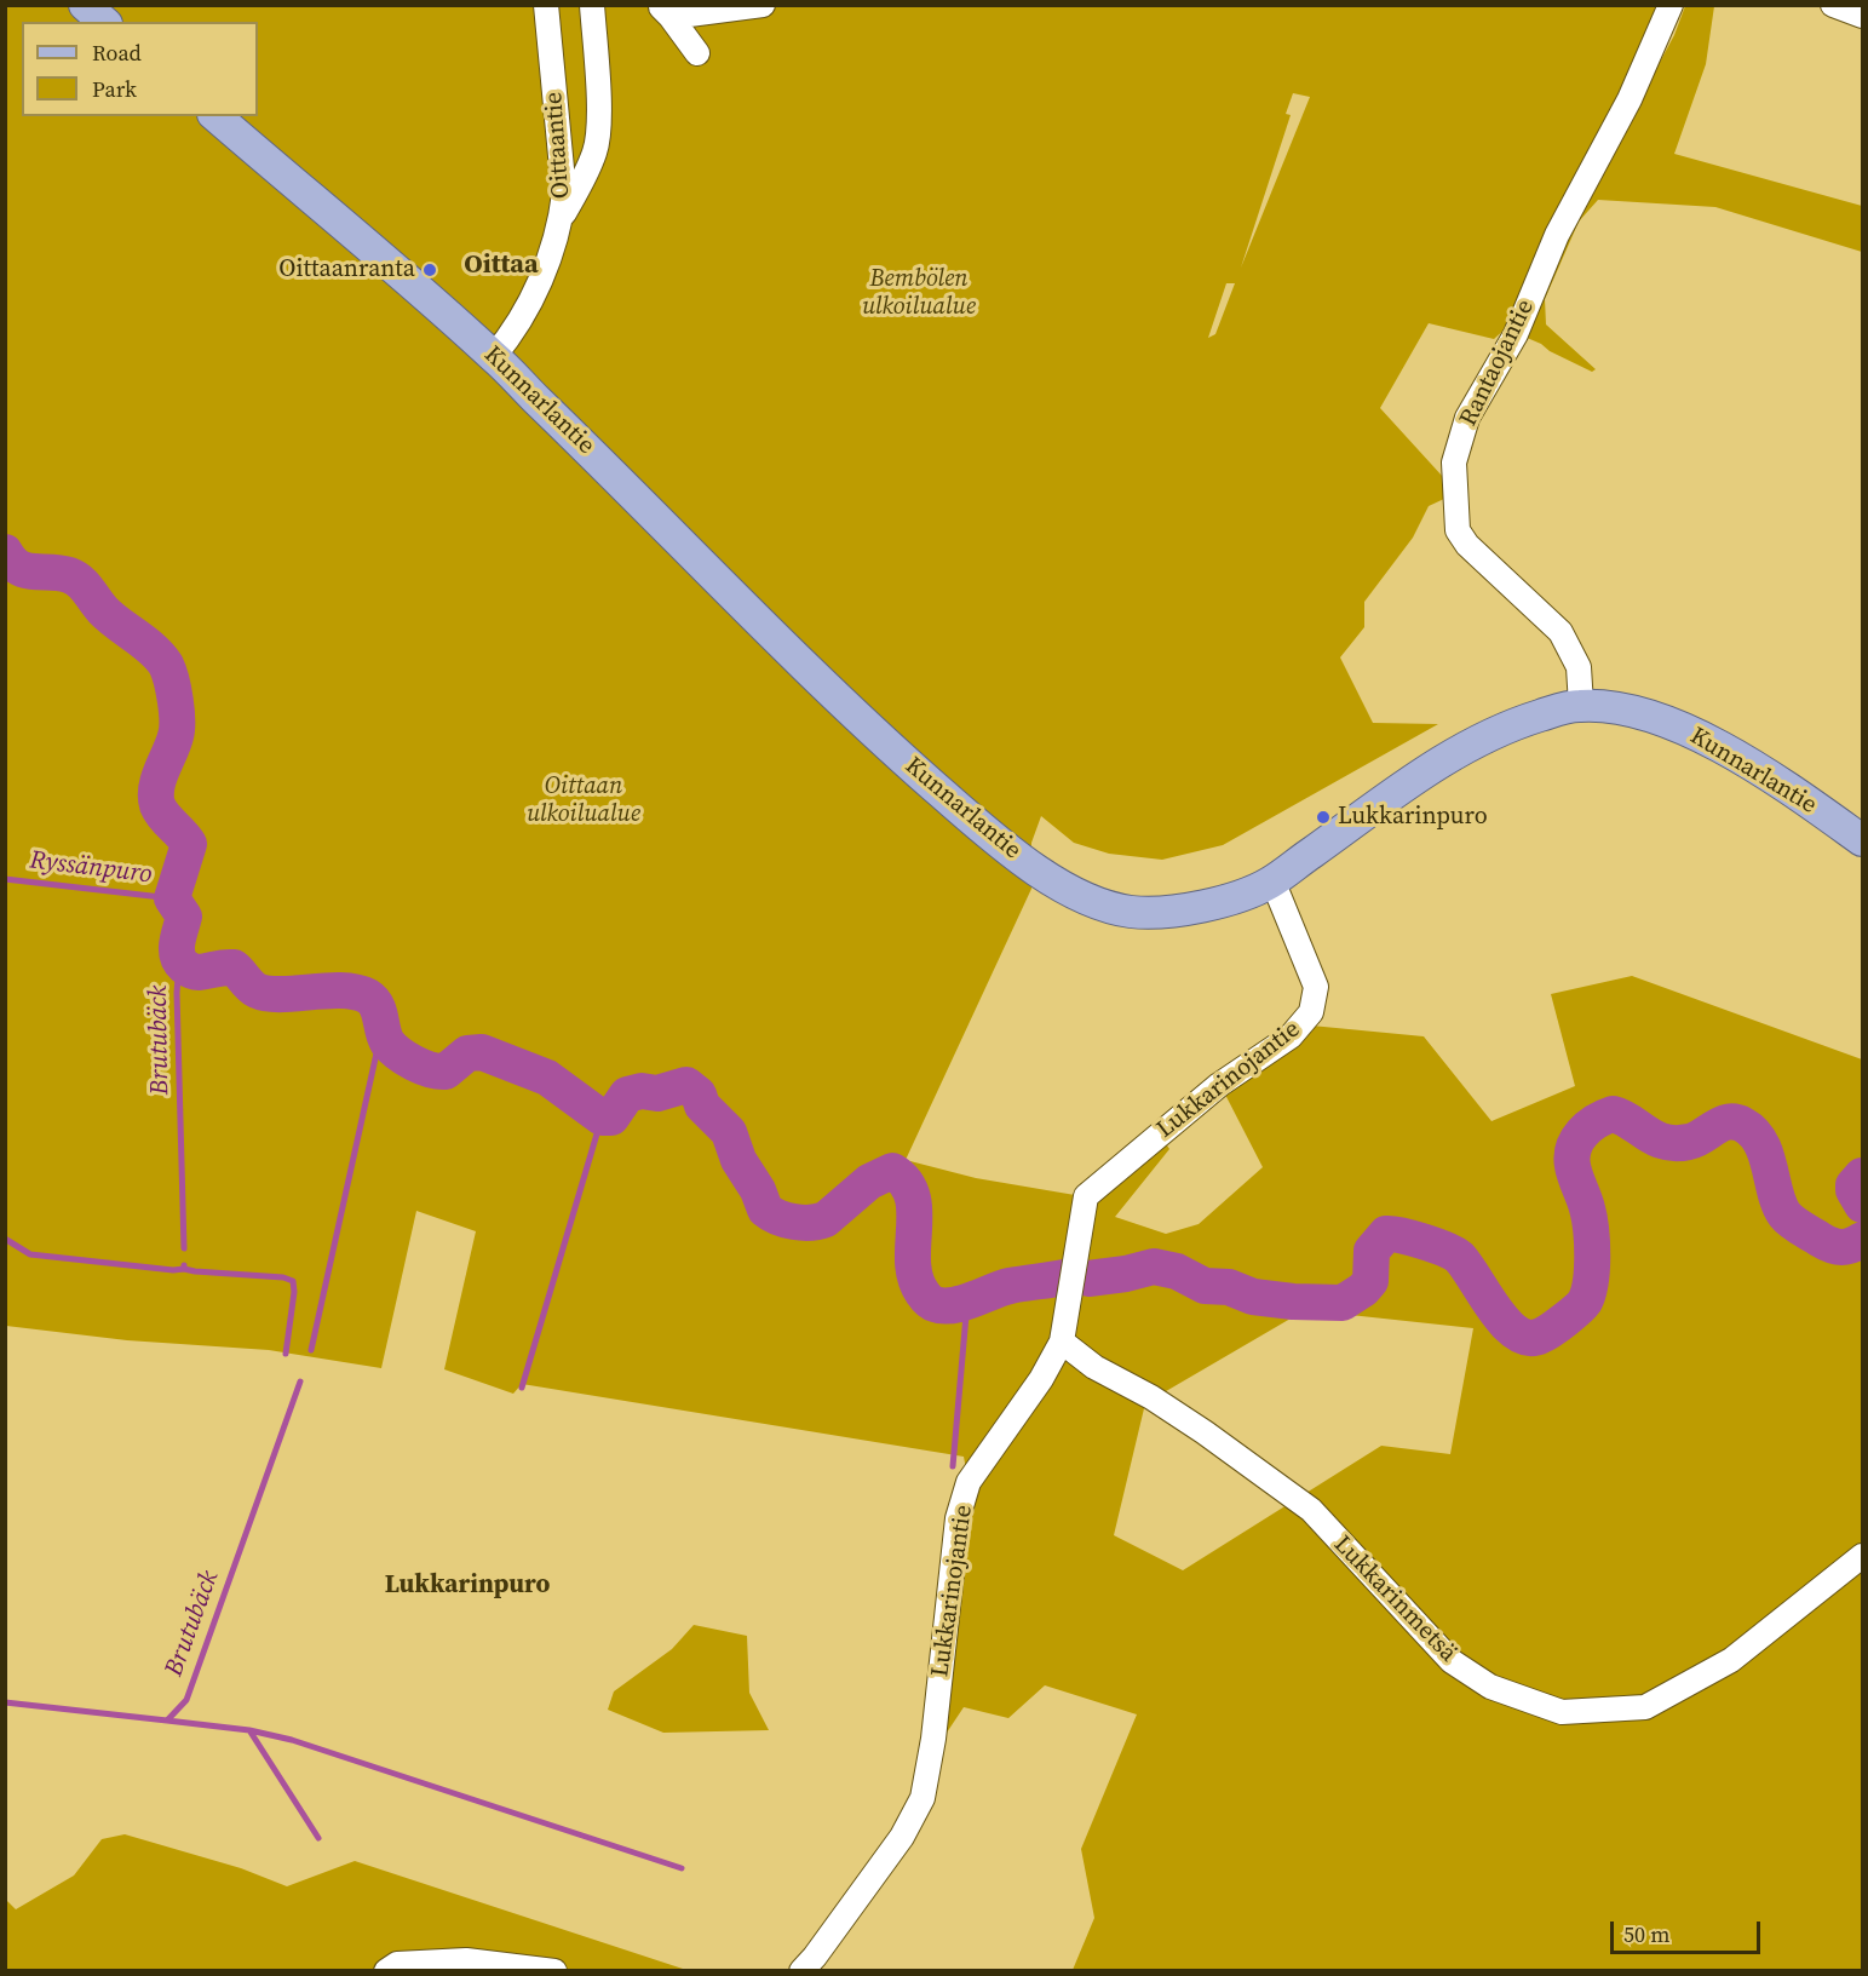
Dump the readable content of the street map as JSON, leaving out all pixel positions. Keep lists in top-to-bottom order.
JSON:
{
  "streets": {
    "main road": ["Kunnarlantie"],
    "street": [
      "Oittaantie",
      "Rantaojantie",
      "Lukkarinojantie",
      "Lukkarinmetsä"
    ]
  },
  "crossings": [
    ["Oittaantie", "Kunnarlantie"],
    ["Rantaojantie", "Kunnarlantie"],
    ["Kunnarlantie", "Lukkarinojantie"],
    ["Lukkarinojantie", "Lukkarinmetsä"]
  ],
  "districts": ["Oittaa", "Lukkarinpuro"],
  "water": ["Ryssänpuro", "Brutubäck"],
  "parks": ["Bembölen ulkoilualue", "Oittaan ulkoilualue"],
  "places": ["Oittaanranta", "Lukkarinpuro"],
  "legend": ["Road", "Park"],
  "scale_bar": "50 m"
}
